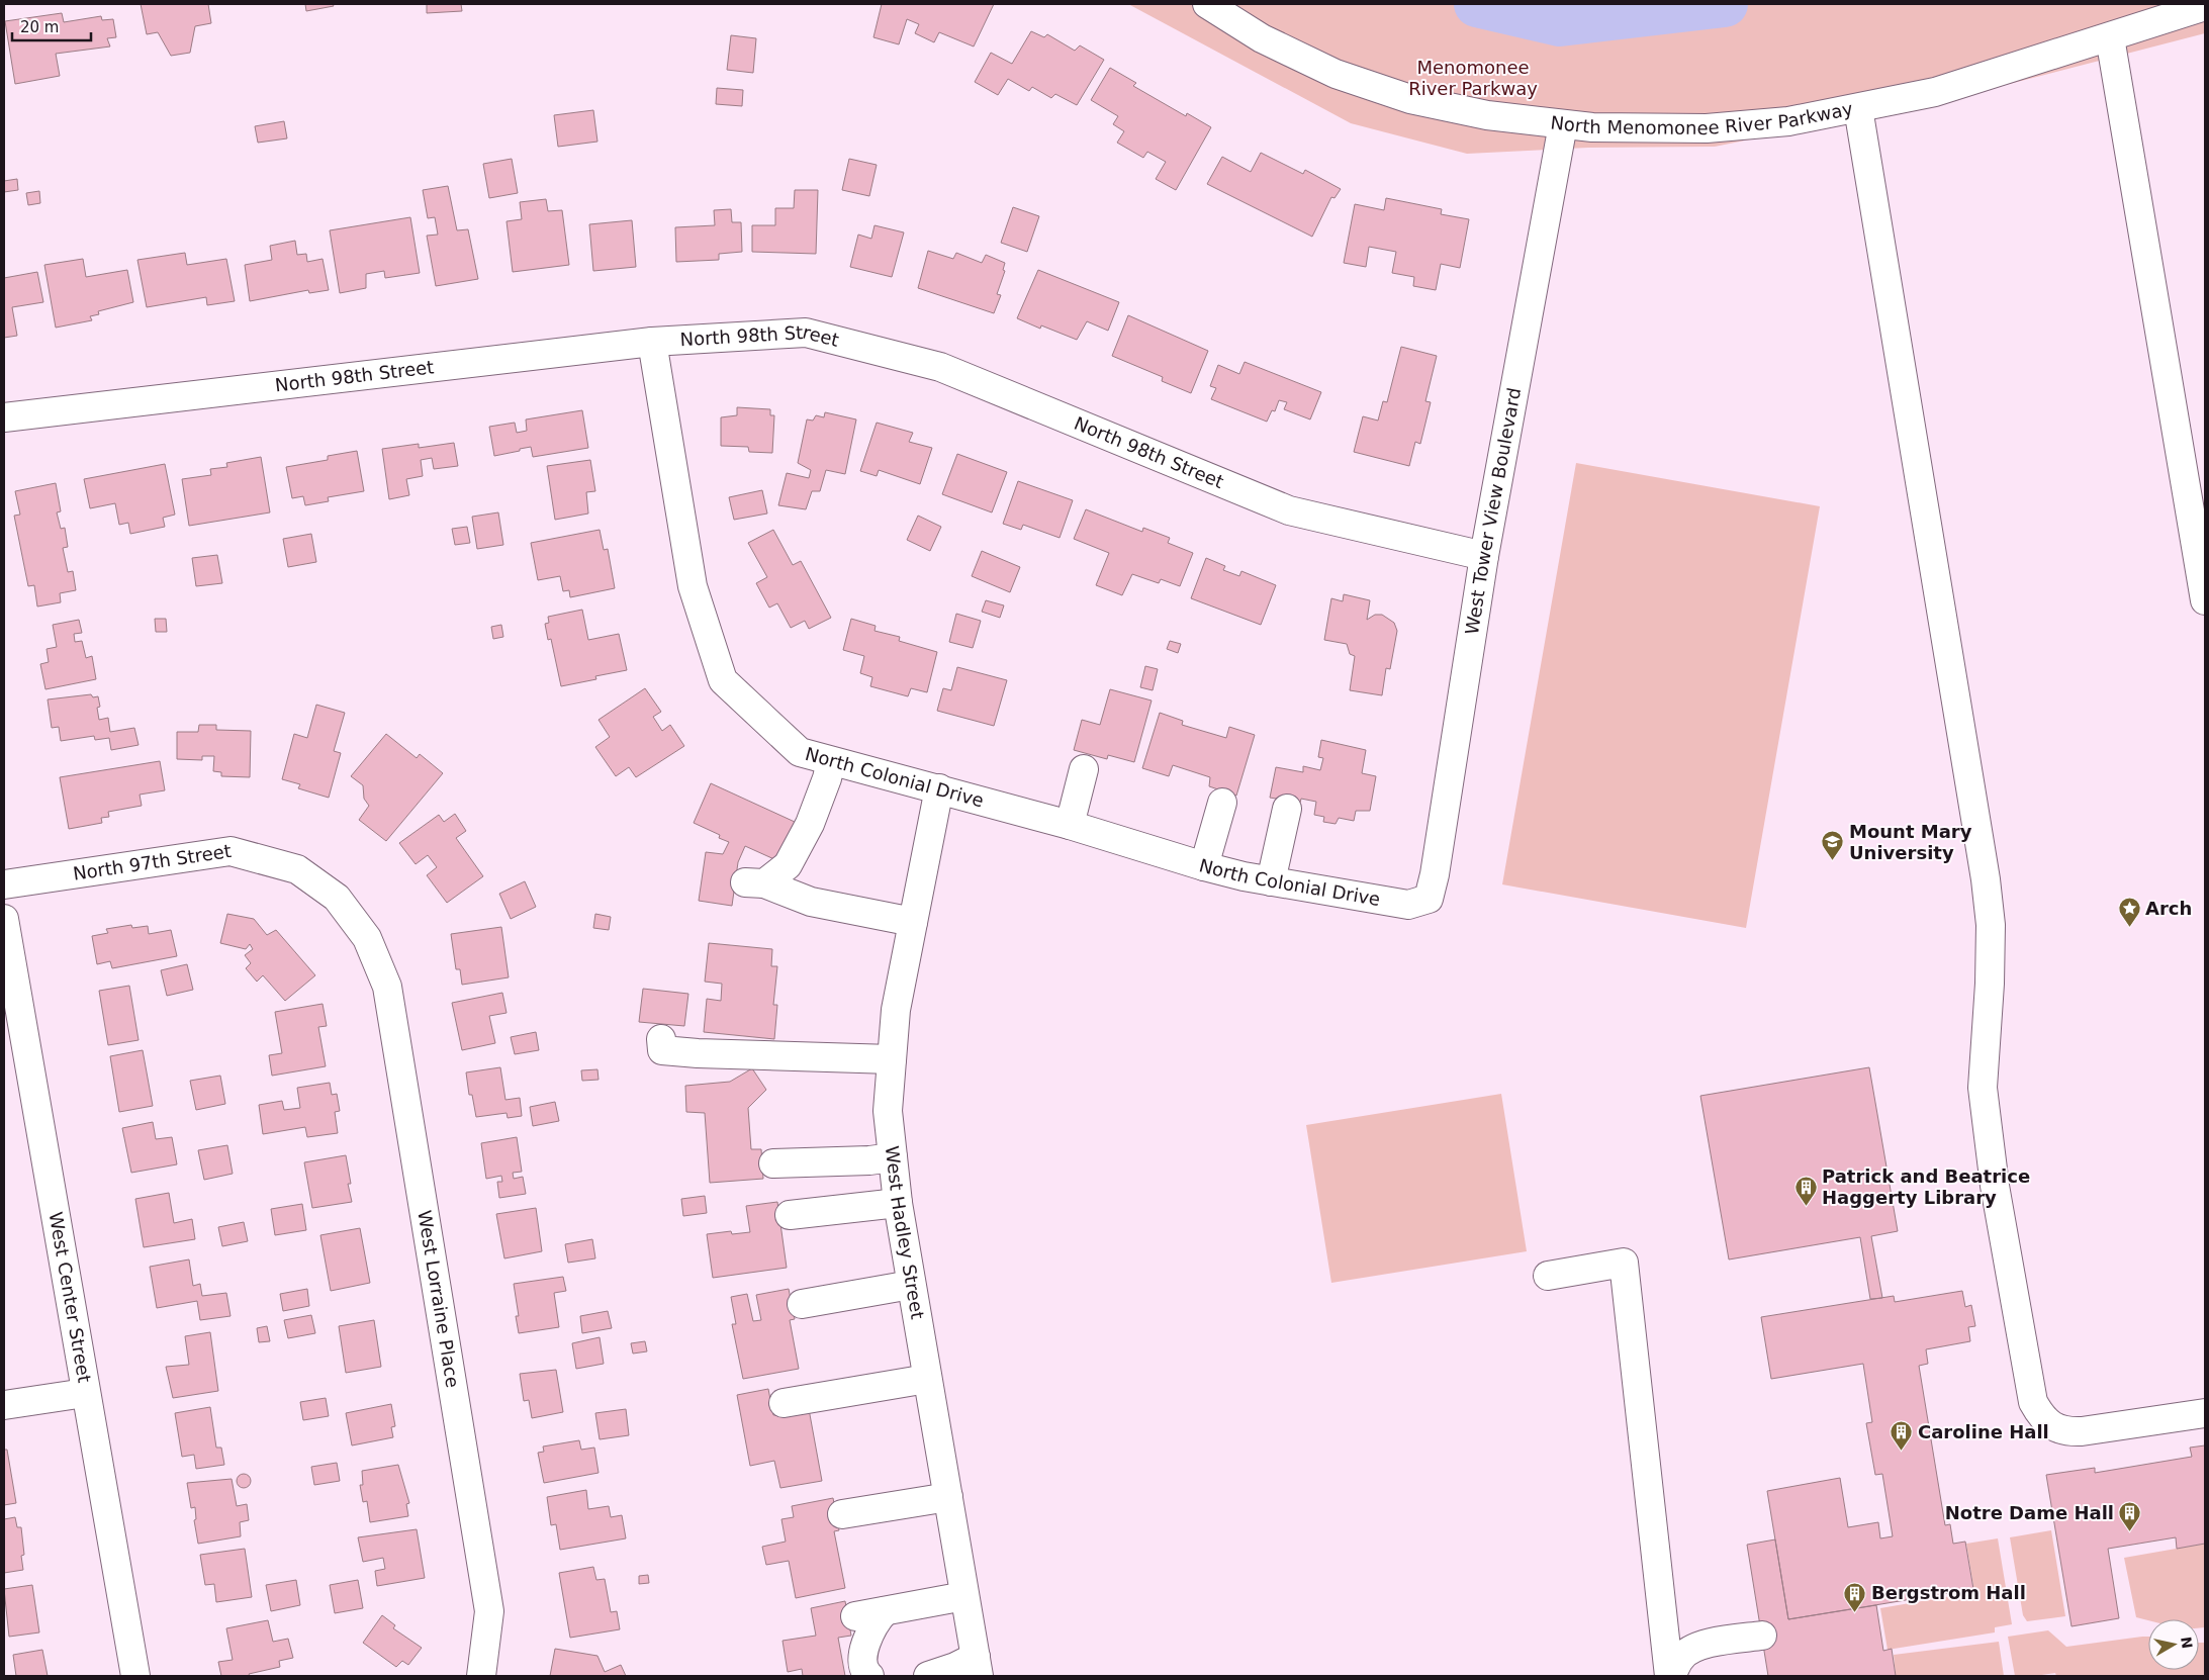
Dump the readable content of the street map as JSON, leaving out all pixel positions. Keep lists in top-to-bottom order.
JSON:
{
  "streets": {
    "street": [
      "North Menomonee River Parkway",
      "North 98th Street",
      "West Tower View Boulevard",
      "North Colonial Drive",
      "North 97th Street",
      "West Hadley Street",
      "West Center Street",
      "West Lorraine Place"
    ]
  },
  "crossings": [
    ["North Menomonee River Parkway", "West Tower View Boulevard"],
    ["North 98th Street", "West Tower View Boulevard"],
    ["North 98th Street", "North Colonial Drive"],
    ["West Tower View Boulevard", "North Colonial Drive"],
    ["North Colonial Drive", "West Hadley Street"],
    ["North 97th Street", "West Lorraine Place"]
  ],
  "parks": ["Menomonee River Parkway"],
  "places": {
    "school or university": ["Mount Mary University"],
    "place": ["Arch"],
    "building": [
      "Patrick and Beatrice Haggerty Library",
      "Caroline Hall",
      "Notre Dame Hall",
      "Bergstrom Hall"
    ]
  },
  "scale_bar": "20 m",
  "north": "right"
}
